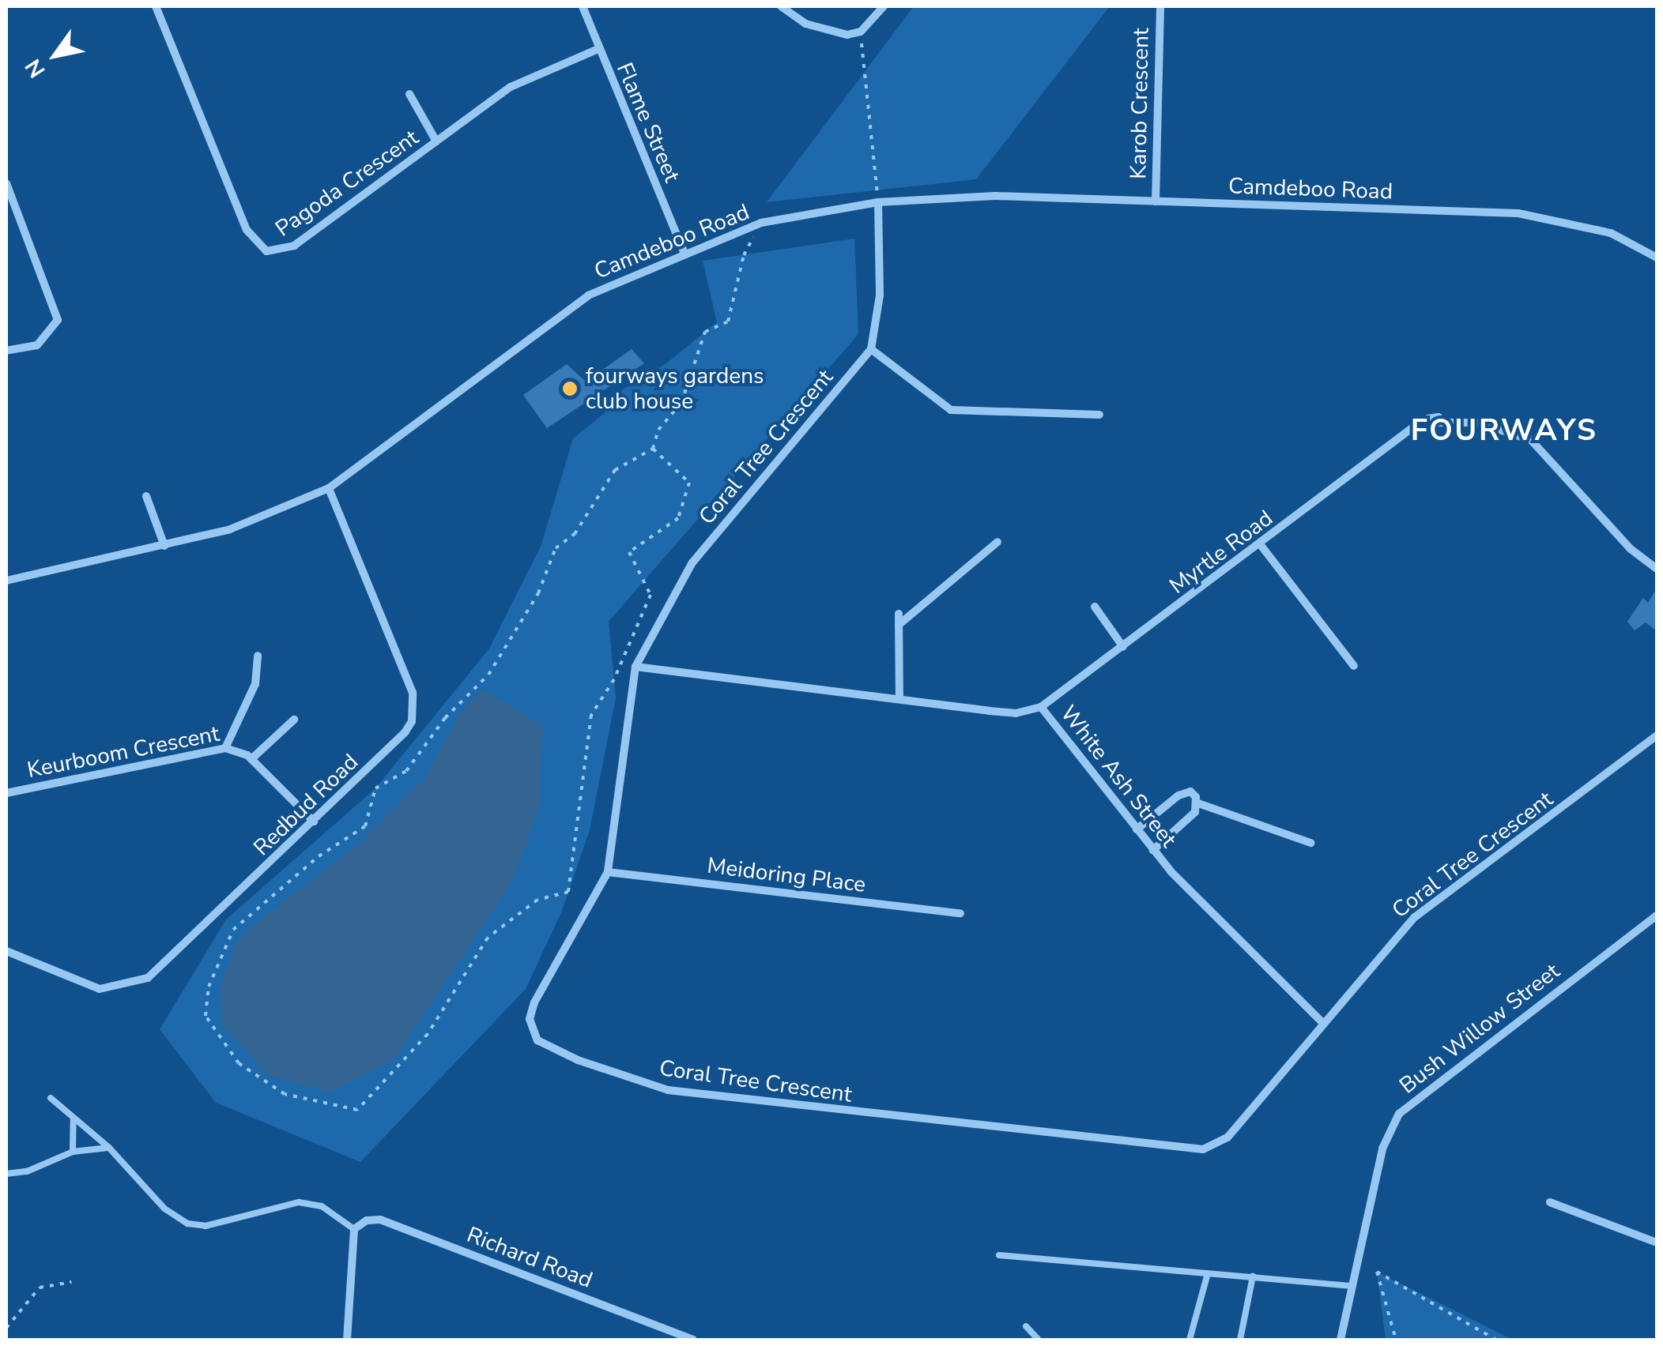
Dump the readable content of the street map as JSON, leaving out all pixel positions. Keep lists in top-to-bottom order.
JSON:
{
  "streets": {
    "street": [
      "Karob Crescent",
      "Flame Street",
      "Pagoda Crescent",
      "Camdeboo Road",
      "Coral Tree Crescent",
      "Myrtle Road",
      "Keurboom Crescent",
      "White Ash Street",
      "Redbud Road",
      "Meidoring Place",
      "Bush Willow Street",
      "Richard Road"
    ]
  },
  "crossings": [
    ["Karob Crescent", "Camdeboo Road"],
    ["Flame Street", "Pagoda Crescent"],
    ["Flame Street", "Camdeboo Road"],
    ["Camdeboo Road", "Redbud Road"],
    ["Coral Tree Crescent", "White Ash Street"],
    ["Coral Tree Crescent", "Meidoring Place"],
    ["Myrtle Road", "White Ash Street"],
    ["Keurboom Crescent", "Redbud Road"]
  ],
  "districts": ["FOURWAYS"],
  "places": ["fourways gardens club house"],
  "north": "bottom left"
}
